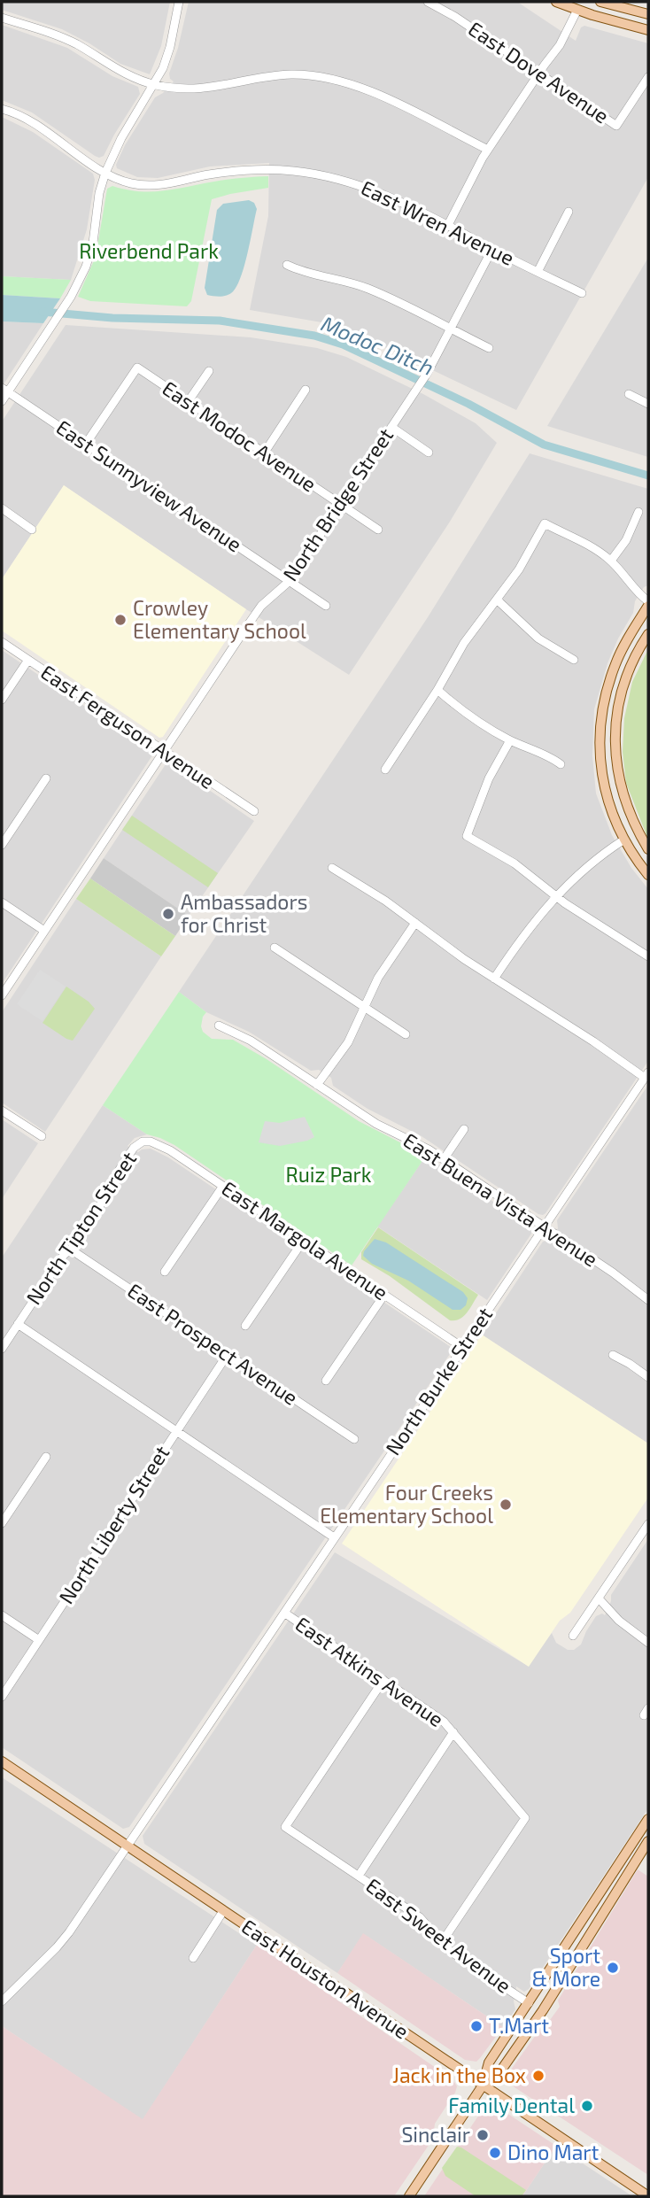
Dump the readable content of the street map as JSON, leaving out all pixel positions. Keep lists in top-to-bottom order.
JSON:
{
  "streets": {
    "main road": ["East Houston Avenue"],
    "street": [
      "East Dove Avenue",
      "East Wren Avenue",
      "East Modoc Avenue",
      "East Sunnyview Avenue",
      "North Bridge Street",
      "East Ferguson Avenue",
      "East Buena Vista Avenue",
      "North Tipton Street",
      "East Margola Avenue",
      "East Prospect Avenue",
      "North Burke Street",
      "North Liberty Street",
      "East Atkins Avenue",
      "East Sweet Avenue"
    ]
  },
  "crossings": [
    ["East Wren Avenue", "North Bridge Street"],
    ["East Modoc Avenue", "East Sunnyview Avenue"],
    ["East Modoc Avenue", "North Bridge Street"],
    ["East Sunnyview Avenue", "North Bridge Street"],
    ["North Bridge Street", "East Ferguson Avenue"],
    ["East Buena Vista Avenue", "North Burke Street"],
    ["North Tipton Street", "East Margola Avenue"],
    ["North Tipton Street", "East Prospect Avenue"],
    ["East Margola Avenue", "North Burke Street"],
    ["East Prospect Avenue", "North Liberty Street"],
    ["North Burke Street", "East Atkins Avenue"],
    ["North Burke Street", "East Houston Avenue"],
    ["East Atkins Avenue", "East Sweet Avenue"]
  ],
  "water": ["Modoc Ditch"],
  "parks": ["Riverbend Park", "Ruiz Park"],
  "places": [
    "Crowley Elementary School",
    "Ambassadors for Christ",
    "Four Creeks Elementary School",
    "Sport & More",
    "T.Mart",
    "Jack in the Box",
    "Family Dental",
    "Sinclair",
    "Dino Mart"
  ]
}
